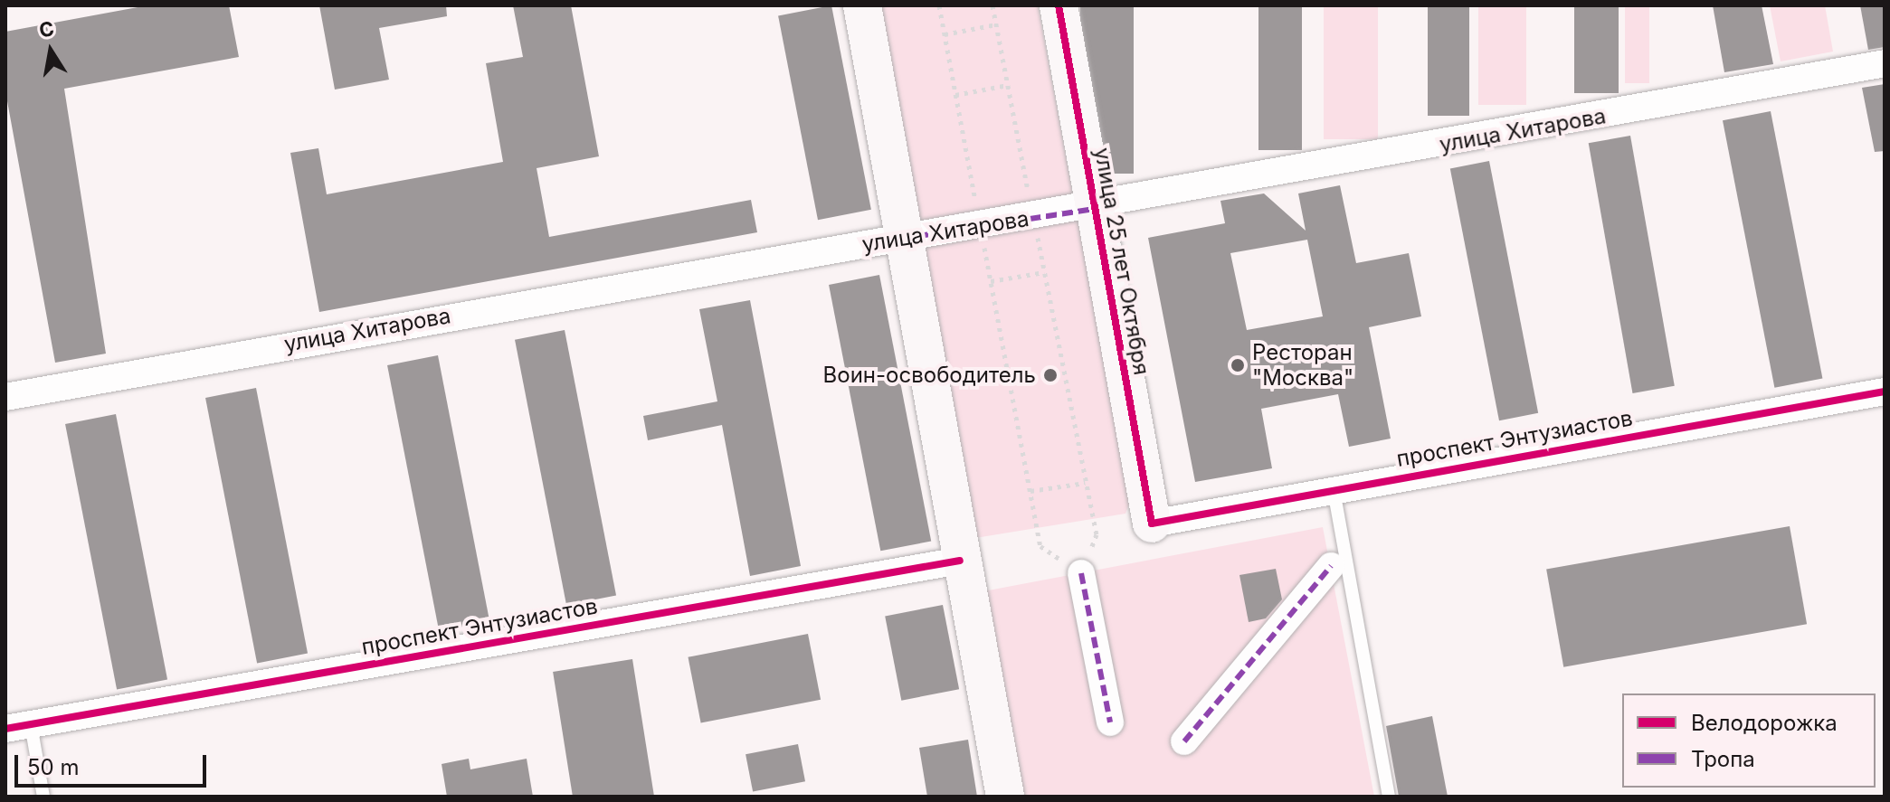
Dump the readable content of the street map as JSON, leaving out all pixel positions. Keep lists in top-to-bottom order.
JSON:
{
  "streets": {
    "street": ["улица Хитарова", "улица 25 лет Октября", "проспект Энтузиастов"]
  },
  "crossings": [
    ["улица Хитарова", "улица 25 лет Октября"],
    ["улица 25 лет Октября", "проспект Энтузиастов"]
  ],
  "places": ["Ресторан \"Москва\"", "Воин-освободитель"],
  "legend": ["Велодорожка", "Тропа"],
  "scale_bar": "50 m",
  "north": "top"
}
